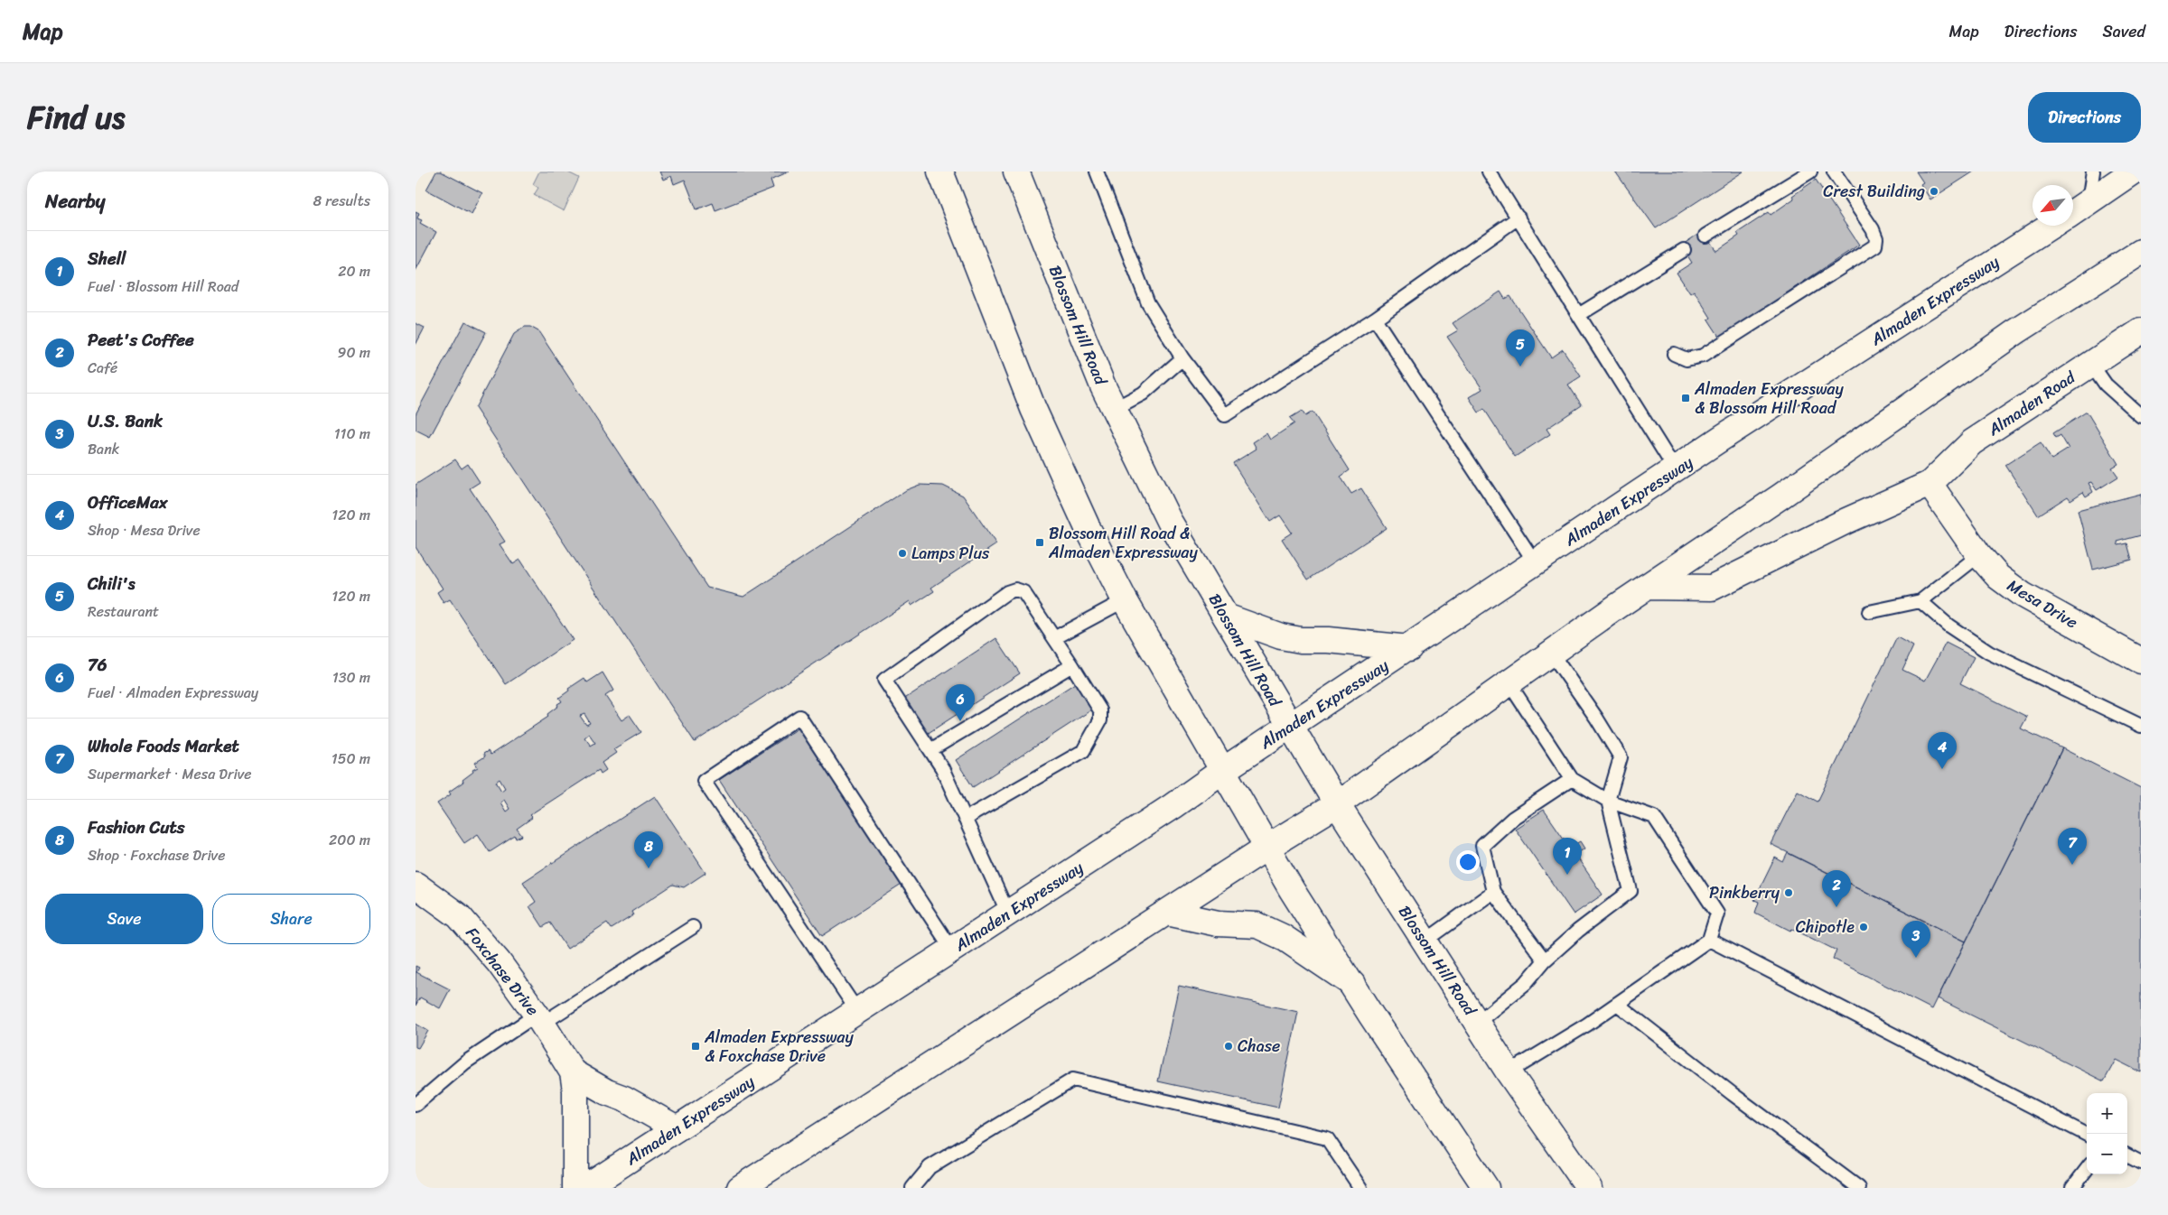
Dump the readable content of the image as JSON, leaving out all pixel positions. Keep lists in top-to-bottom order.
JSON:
{
  "streets": {
    "main road": [
      "Almaden Expressway",
      "Blossom Hill Road",
      "Almaden Road",
      "Mesa Drive",
      "Foxchase Drive"
    ]
  },
  "crossings": [
    ["Almaden Expressway", "Blossom Hill Road"],
    ["Almaden Expressway", "Foxchase Drive"],
    ["Almaden Road", "Mesa Drive"]
  ],
  "places": {
    "other": [
      "Crest Building",
      "Lamps Plus",
      "Pinkberry",
      "Chipotle",
      "Chase"
    ],
    "transit": ["Almaden Expressway & Blossom Hill Road", "Blossom Hill Road & Almaden Expressway", "Almaden Expressway & Foxchase Drive"]
  },
  "north": "bottom left",
  "page": {
    "header": "Map",
    "nav": ["Map", "Directions", "Saved"],
    "title": "Find us",
    "buttons": [
      "Directions",
      ["Save", "Share"]
    ],
    "heading": ["Nearby", "8 results"],
    "list": [
      {
        "mark": "1",
        "name": "Shell",
        "note": "Fuel · Blossom Hill Road",
        "value": "20 m"
      },
      {
        "mark": "2",
        "name": "Peet's Coffee",
        "note": "Café",
        "value": "90 m"
      },
      {
        "mark": "3",
        "name": "U.S. Bank",
        "note": "Bank",
        "value": "110 m"
      },
      {
        "mark": "4",
        "name": "OfficeMax",
        "note": "Shop · Mesa Drive",
        "value": "120 m"
      },
      {
        "mark": "5",
        "name": "Chili's",
        "note": "Restaurant",
        "value": "120 m"
      },
      {
        "mark": "6",
        "name": "76",
        "note": "Fuel · Almaden Expressway",
        "value": "130 m"
      },
      {
        "mark": "7",
        "name": "Whole Foods Market",
        "note": "Supermarket · Mesa Drive",
        "value": "150 m"
      },
      {
        "mark": "8",
        "name": "Fashion Cuts",
        "note": "Shop · Foxchase Drive",
        "value": "200 m"
      }
    ],
    "pins": [
      "5",
      "6",
      "4",
      "7",
      "8",
      "1",
      "2",
      "3"
    ],
    "map_buttons": ["+", "−"]
  }
}
